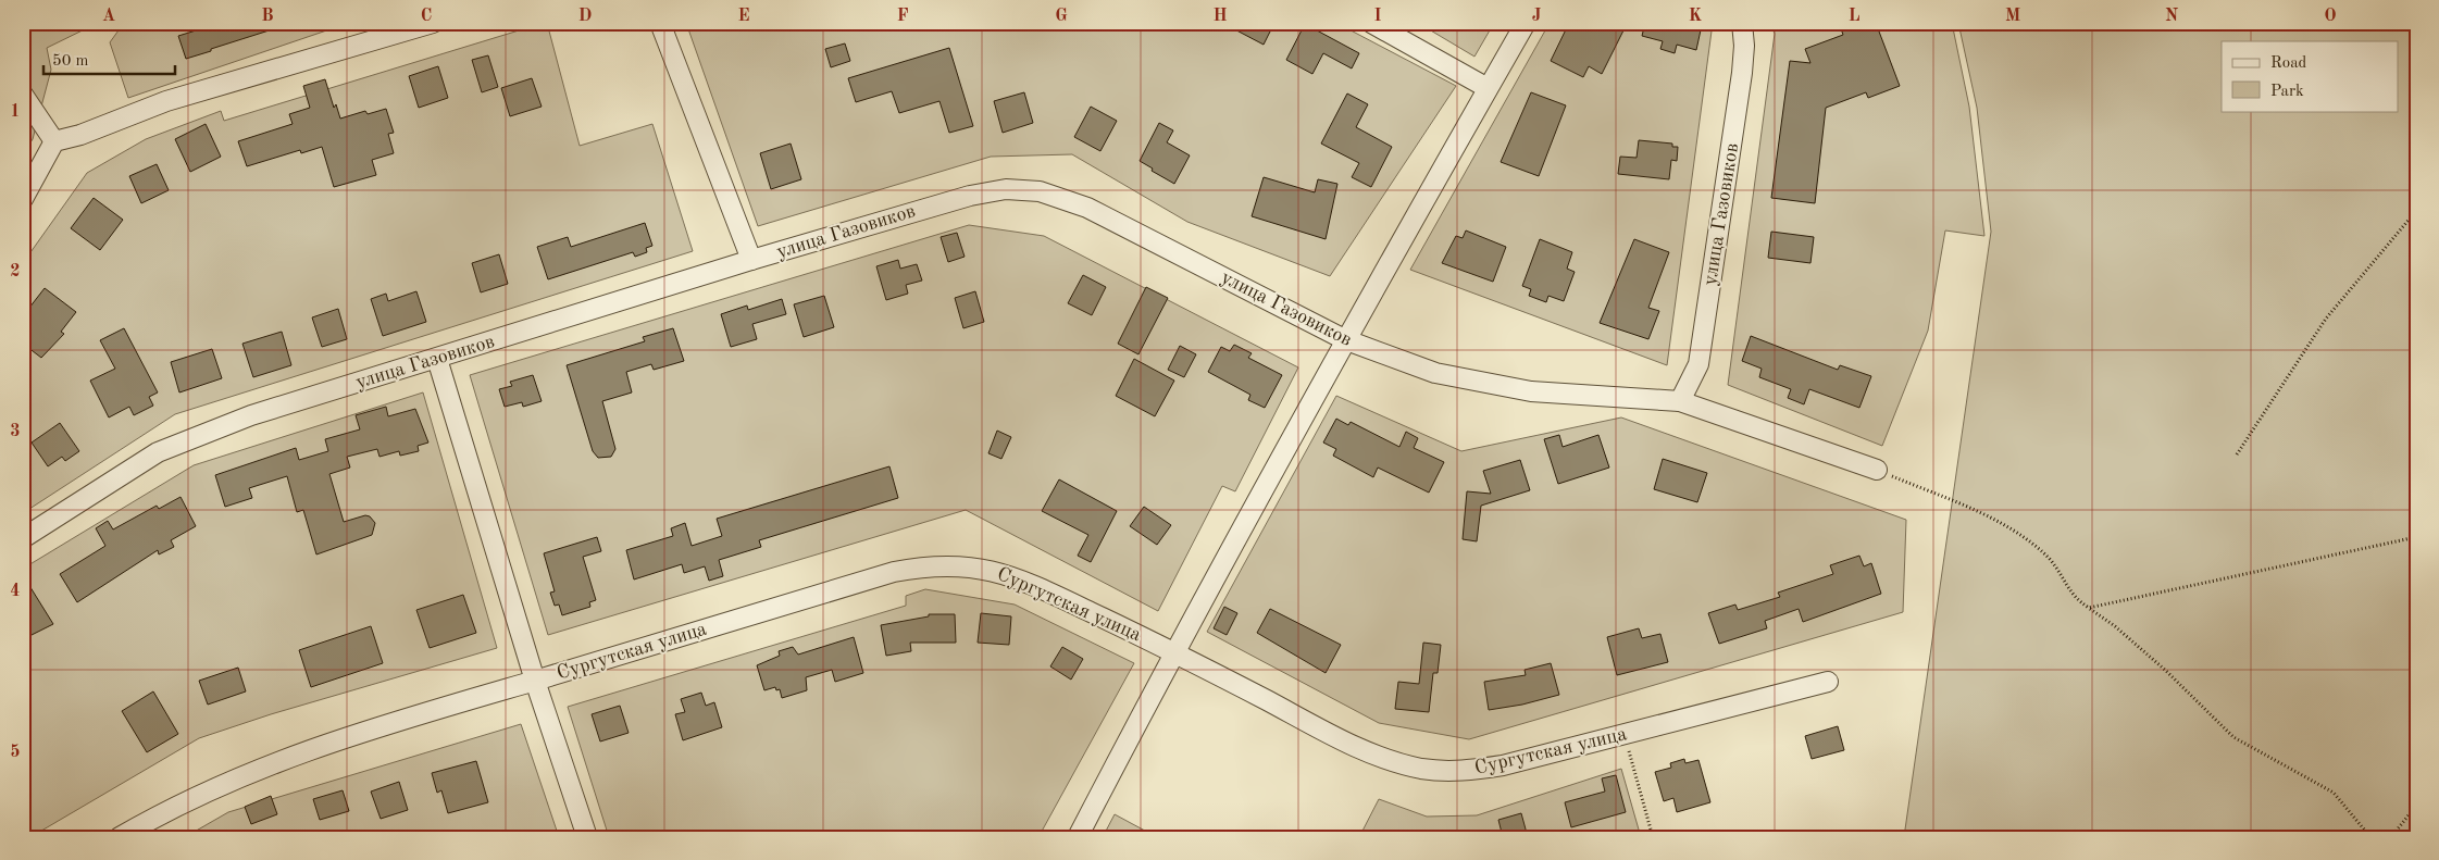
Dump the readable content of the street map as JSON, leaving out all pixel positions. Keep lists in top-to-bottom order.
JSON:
{
  "streets": {
    "street": ["улица Газовиков", "Сургутская улица"]
  },
  "legend": ["Road", "Park"],
  "scale_bar": "50 m",
  "grid": {
    "columns": [
      "A",
      "B",
      "C",
      "D",
      "E",
      "F",
      "G",
      "H",
      "I",
      "J",
      "K",
      "L",
      "M",
      "N",
      "O"
    ],
    "rows": [
      "1",
      "2",
      "3",
      "4",
      "5"
    ]
  }
}
